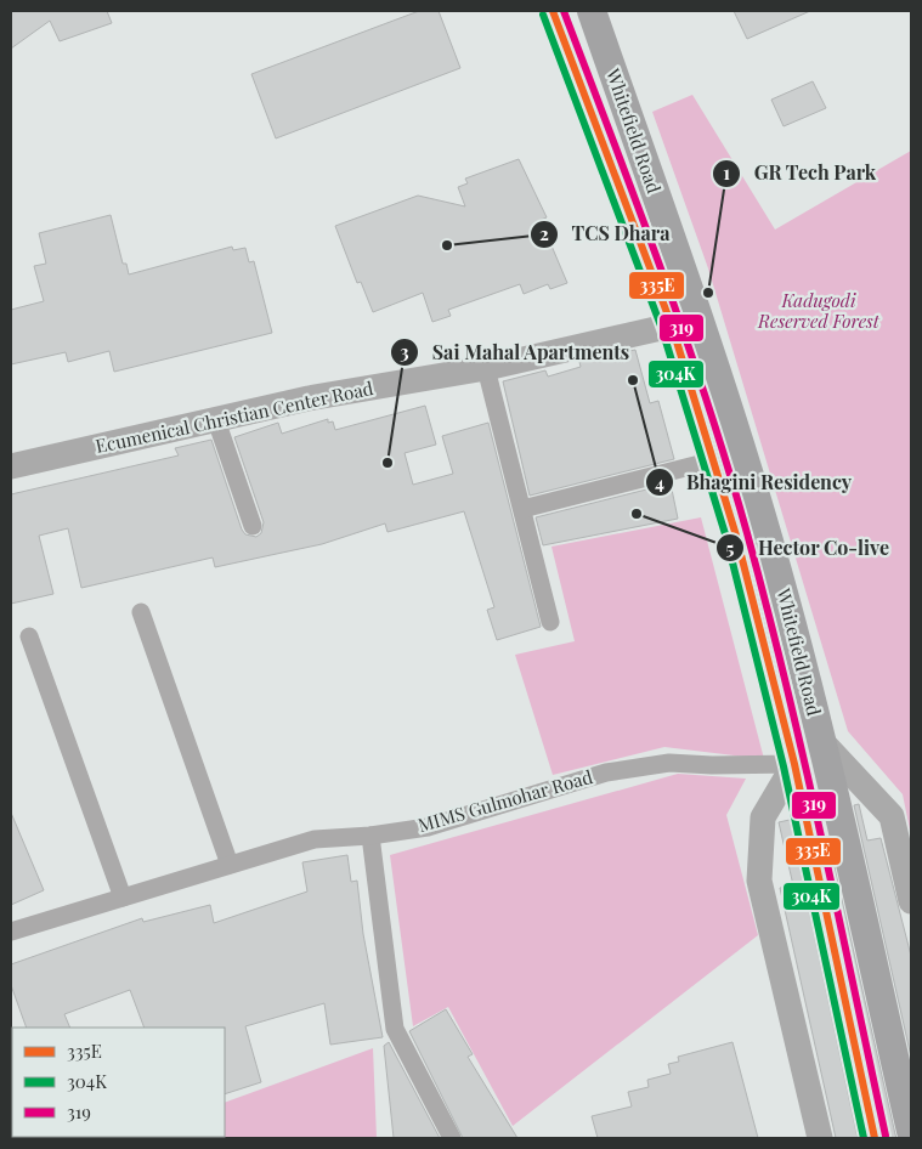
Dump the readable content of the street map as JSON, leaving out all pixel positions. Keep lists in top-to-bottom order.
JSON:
{
  "streets": {
    "main road": ["Whitefield Road"],
    "street": ["Ecumenical Christian Center Road", "MIMS Gulmohar Road"]
  },
  "crossings": [
    ["Whitefield Road", "Ecumenical Christian Center Road"],
    ["Whitefield Road", "MIMS Gulmohar Road"]
  ],
  "parks": ["Kadugodi Reserved Forest"],
  "places": [
    "TCS Dhara",
    "GR Tech Park",
    "Bhagini Residency",
    "Sai Mahal Apartments",
    "Hector Co-live"
  ],
  "lines": ["transit line 335E", "transit line 319", "transit line 304K"],
  "legend": ["335E", "304K", "319"]
}
